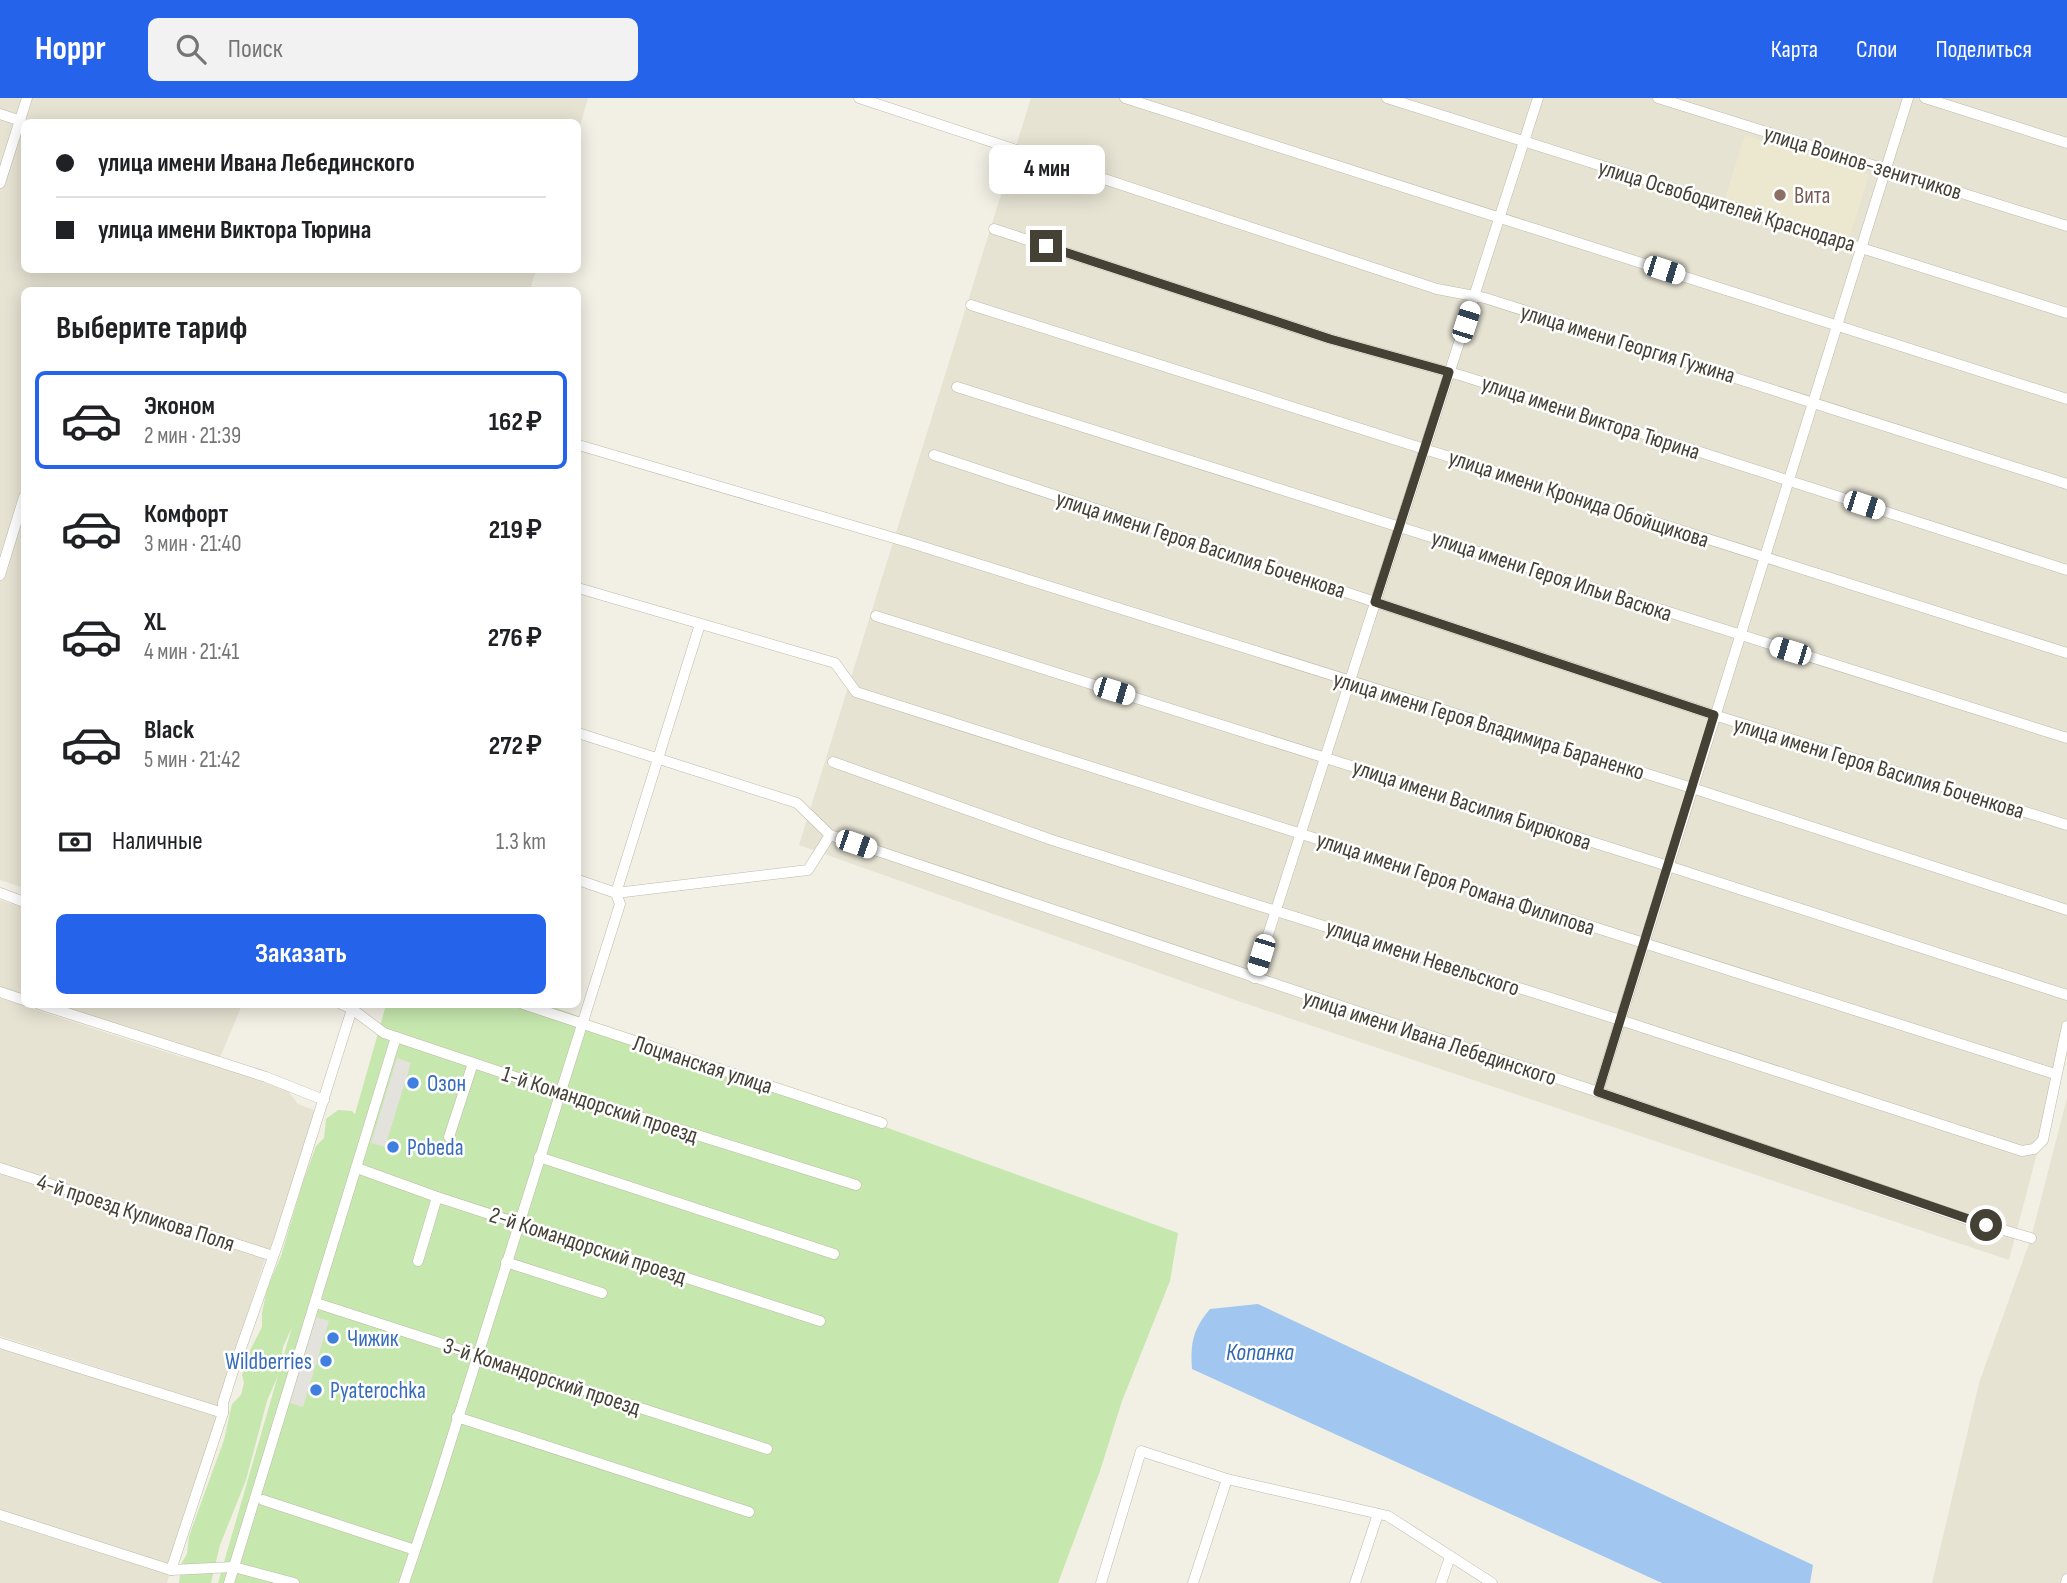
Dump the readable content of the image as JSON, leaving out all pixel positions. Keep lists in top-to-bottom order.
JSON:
{
  "streets": {
    "street": [
      "улица Воинов-зенитчиков",
      "улица Освободителей Краснодара",
      "улица имени Георгия Гужина",
      "улица имени Виктора Тюрина",
      "улица имени Кронида Обойщикова",
      "улица имени Героя Василия Боченкова",
      "улица имени Героя Ильи Васюка",
      "улица имени Героя Владимира Бараненко",
      "улица имени Василия Бирюкова",
      "улица имени Героя Романа Филипова",
      "улица имени Невельского",
      "улица имени Ивана Лебединского",
      "Лоцманская улица",
      "1-й Командорский проезд",
      "4-й проезд Куликова Поля",
      "2-й Командорский проезд",
      "3-й Командорский проезд"
    ]
  },
  "crossings": [
    ["улица имени Героя Романа Филипова", "улица имени Невельского"]
  ],
  "water": ["Копанка"],
  "places": [
    "Вита",
    "Озон",
    "Pobeda",
    "Чижик",
    "Wildberries",
    "Pyaterochka"
  ],
  "page": {
    "header": "Hoppr",
    "search": "Поиск",
    "nav": ["Карта", "Слои", "Поделиться"],
    "banner": ["улица имени Ивана Лебединского", "улица имени Виктора Тюрина"],
    "bubble": "4 мин",
    "heading": "Выберите тариф",
    "list": [
      {
        "name": "Эконом",
        "note": "2 мин · 21:39",
        "value": "162 ₽"
      },
      {
        "name": "Комфорт",
        "note": "3 мин · 21:40",
        "value": "219 ₽"
      },
      {
        "name": "XL",
        "note": "4 мин · 21:41",
        "value": "276 ₽"
      },
      {
        "name": "Black",
        "note": "5 мин · 21:42",
        "value": "272 ₽"
      }
    ],
    "pay": ["Наличные", "1.3 km"],
    "buttons": "Заказать"
  }
}
